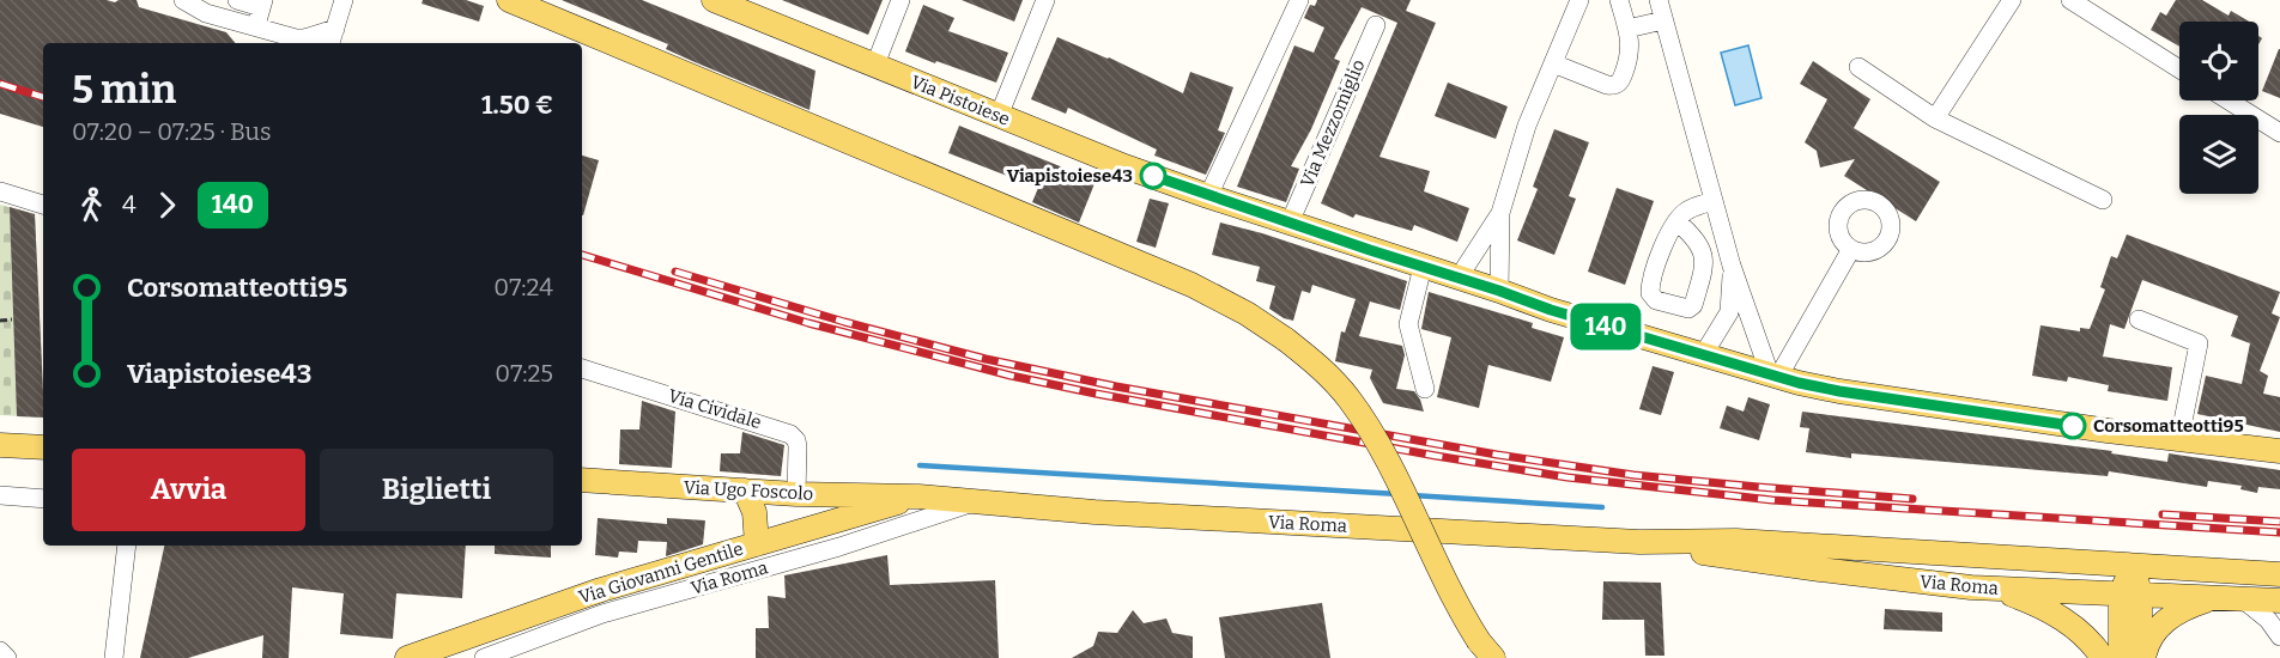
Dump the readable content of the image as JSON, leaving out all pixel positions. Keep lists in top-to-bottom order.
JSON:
{
  "streets": {
    "main road": [
      "Via Pistoiese",
      "Via Ugo Foscolo",
      "Via Roma",
      "Via Giovanni Gentile"
    ],
    "street": ["Via Mezzomiglio", "Via Cividale"]
  },
  "crossings": [
    ["Via Cividale", "Via Ugo Foscolo"],
    ["Via Ugo Foscolo", "Via Roma"],
    ["Via Ugo Foscolo", "Via Giovanni Gentile"],
    ["Via Roma", "Via Giovanni Gentile"]
  ],
  "places": ["Viapistoiese43", "Corsomatteotti95"],
  "lines": ["bus line 140"],
  "page": {
    "on_map": "140",
    "heading": ["5 min", "07:20 – 07:25 · Bus", "1.50 €"],
    "legs": ["4", "140"],
    "list": [
      {
        "name": "Corsomatteotti95",
        "value": "07:24"
      },
      {
        "name": "Viapistoiese43",
        "value": "07:25"
      }
    ],
    "buttons": ["Avvia", "Biglietti"]
  }
}
